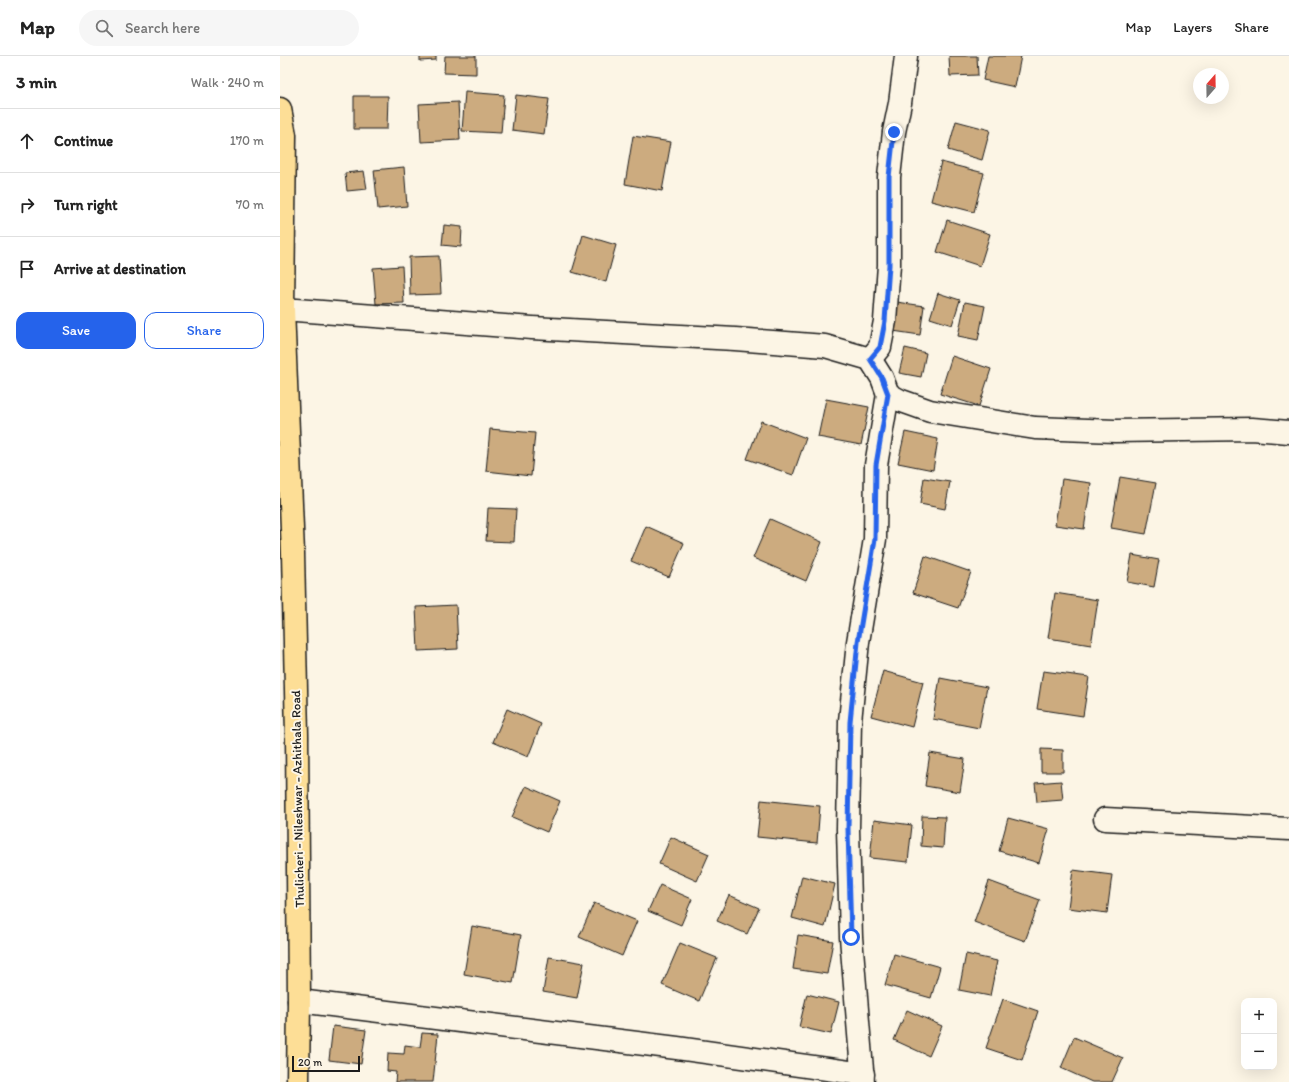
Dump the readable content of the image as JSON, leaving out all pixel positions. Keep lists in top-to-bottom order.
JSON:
{
  "streets": {
    "main road": ["Thulicheri - Nileshwar - Azhithala Road"]
  },
  "scale_bar": "20 m",
  "north": "top",
  "page": {
    "header": "Map",
    "search": "Search here",
    "nav": ["Map", "Layers", "Share"],
    "heading": ["3 min", "Walk · 240 m"],
    "list": [
      ["Continue", "170 m"],
      ["Turn right", "70 m"],
      "Arrive at destination"
    ],
    "buttons": ["Save", "Share"],
    "map_buttons": ["+", "−"],
    "scale": "20 m"
  }
}
